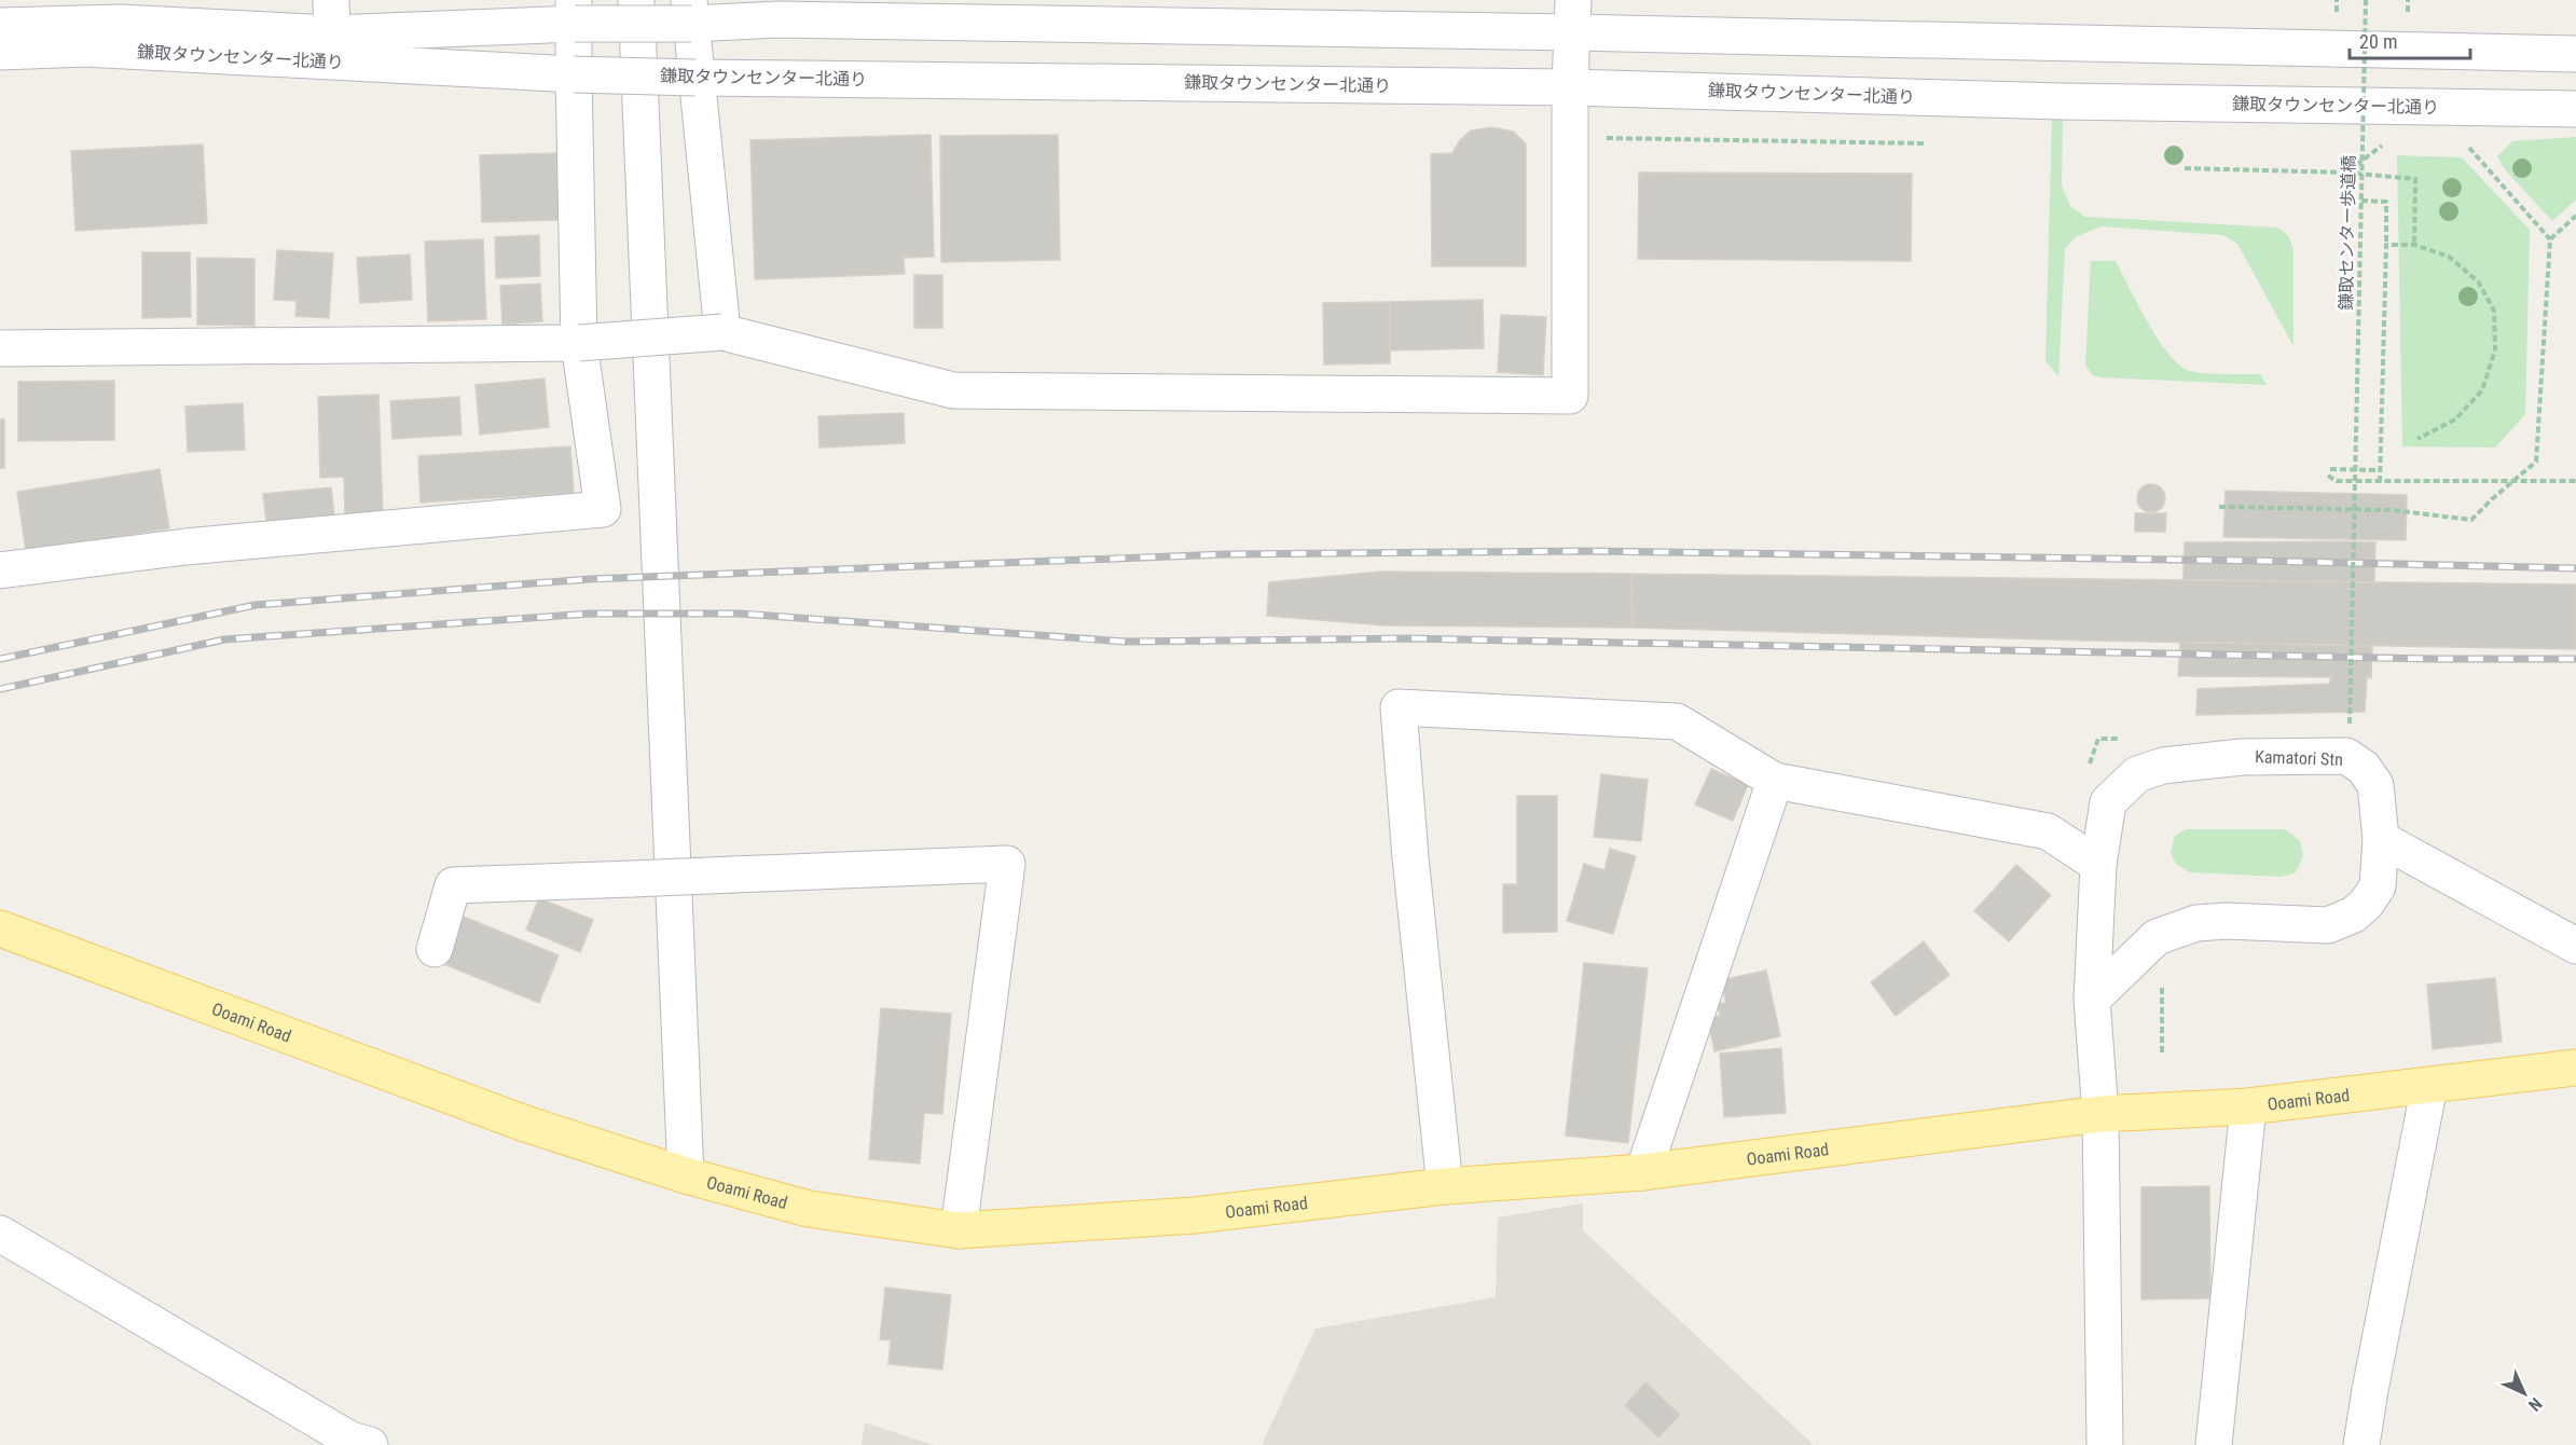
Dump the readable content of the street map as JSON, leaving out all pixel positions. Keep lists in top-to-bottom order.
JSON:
{
  "streets": {
    "main road": ["Ooami Road"],
    "street": ["鎌取タウンセンター北通り", "Kamatori Stn"],
    "path": ["鎌取センター歩道橋"]
  },
  "crossings": [
    ["Kamatori Stn", "Ooami Road"]
  ],
  "scale_bar": "20 m",
  "north": "bottom right"
}
